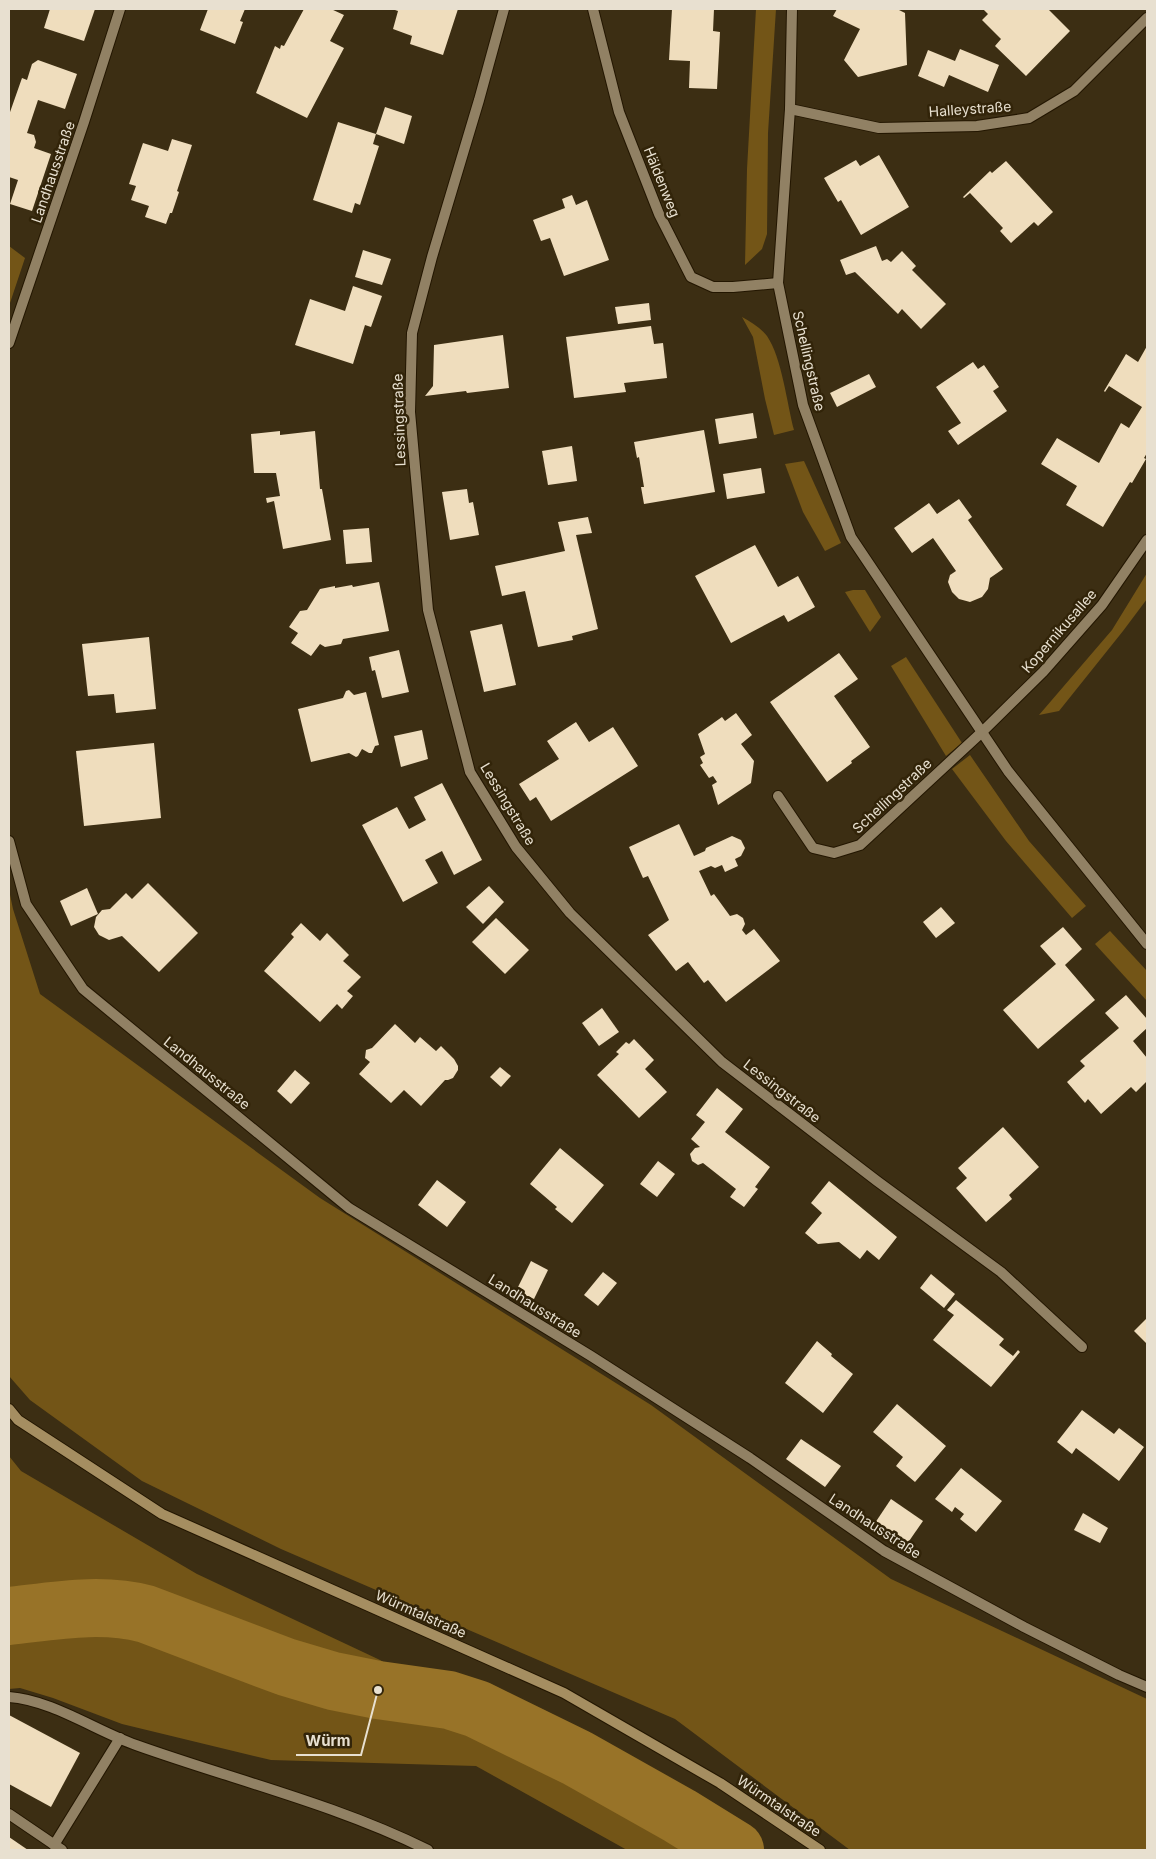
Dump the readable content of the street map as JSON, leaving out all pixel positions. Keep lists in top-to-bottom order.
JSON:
{
  "streets": {
    "main road": ["Würmtalstraße"],
    "street": [
      "Halleystraße",
      "Landhausstraße",
      "Häldenweg",
      "Schellingstraße",
      "Lessingstraße",
      "Kopernikusallee"
    ]
  },
  "crossings": [
    ["Halleystraße", "Schellingstraße"],
    ["Häldenweg", "Schellingstraße"],
    ["Schellingstraße", "Kopernikusallee"]
  ],
  "places": ["Würm"]
}
